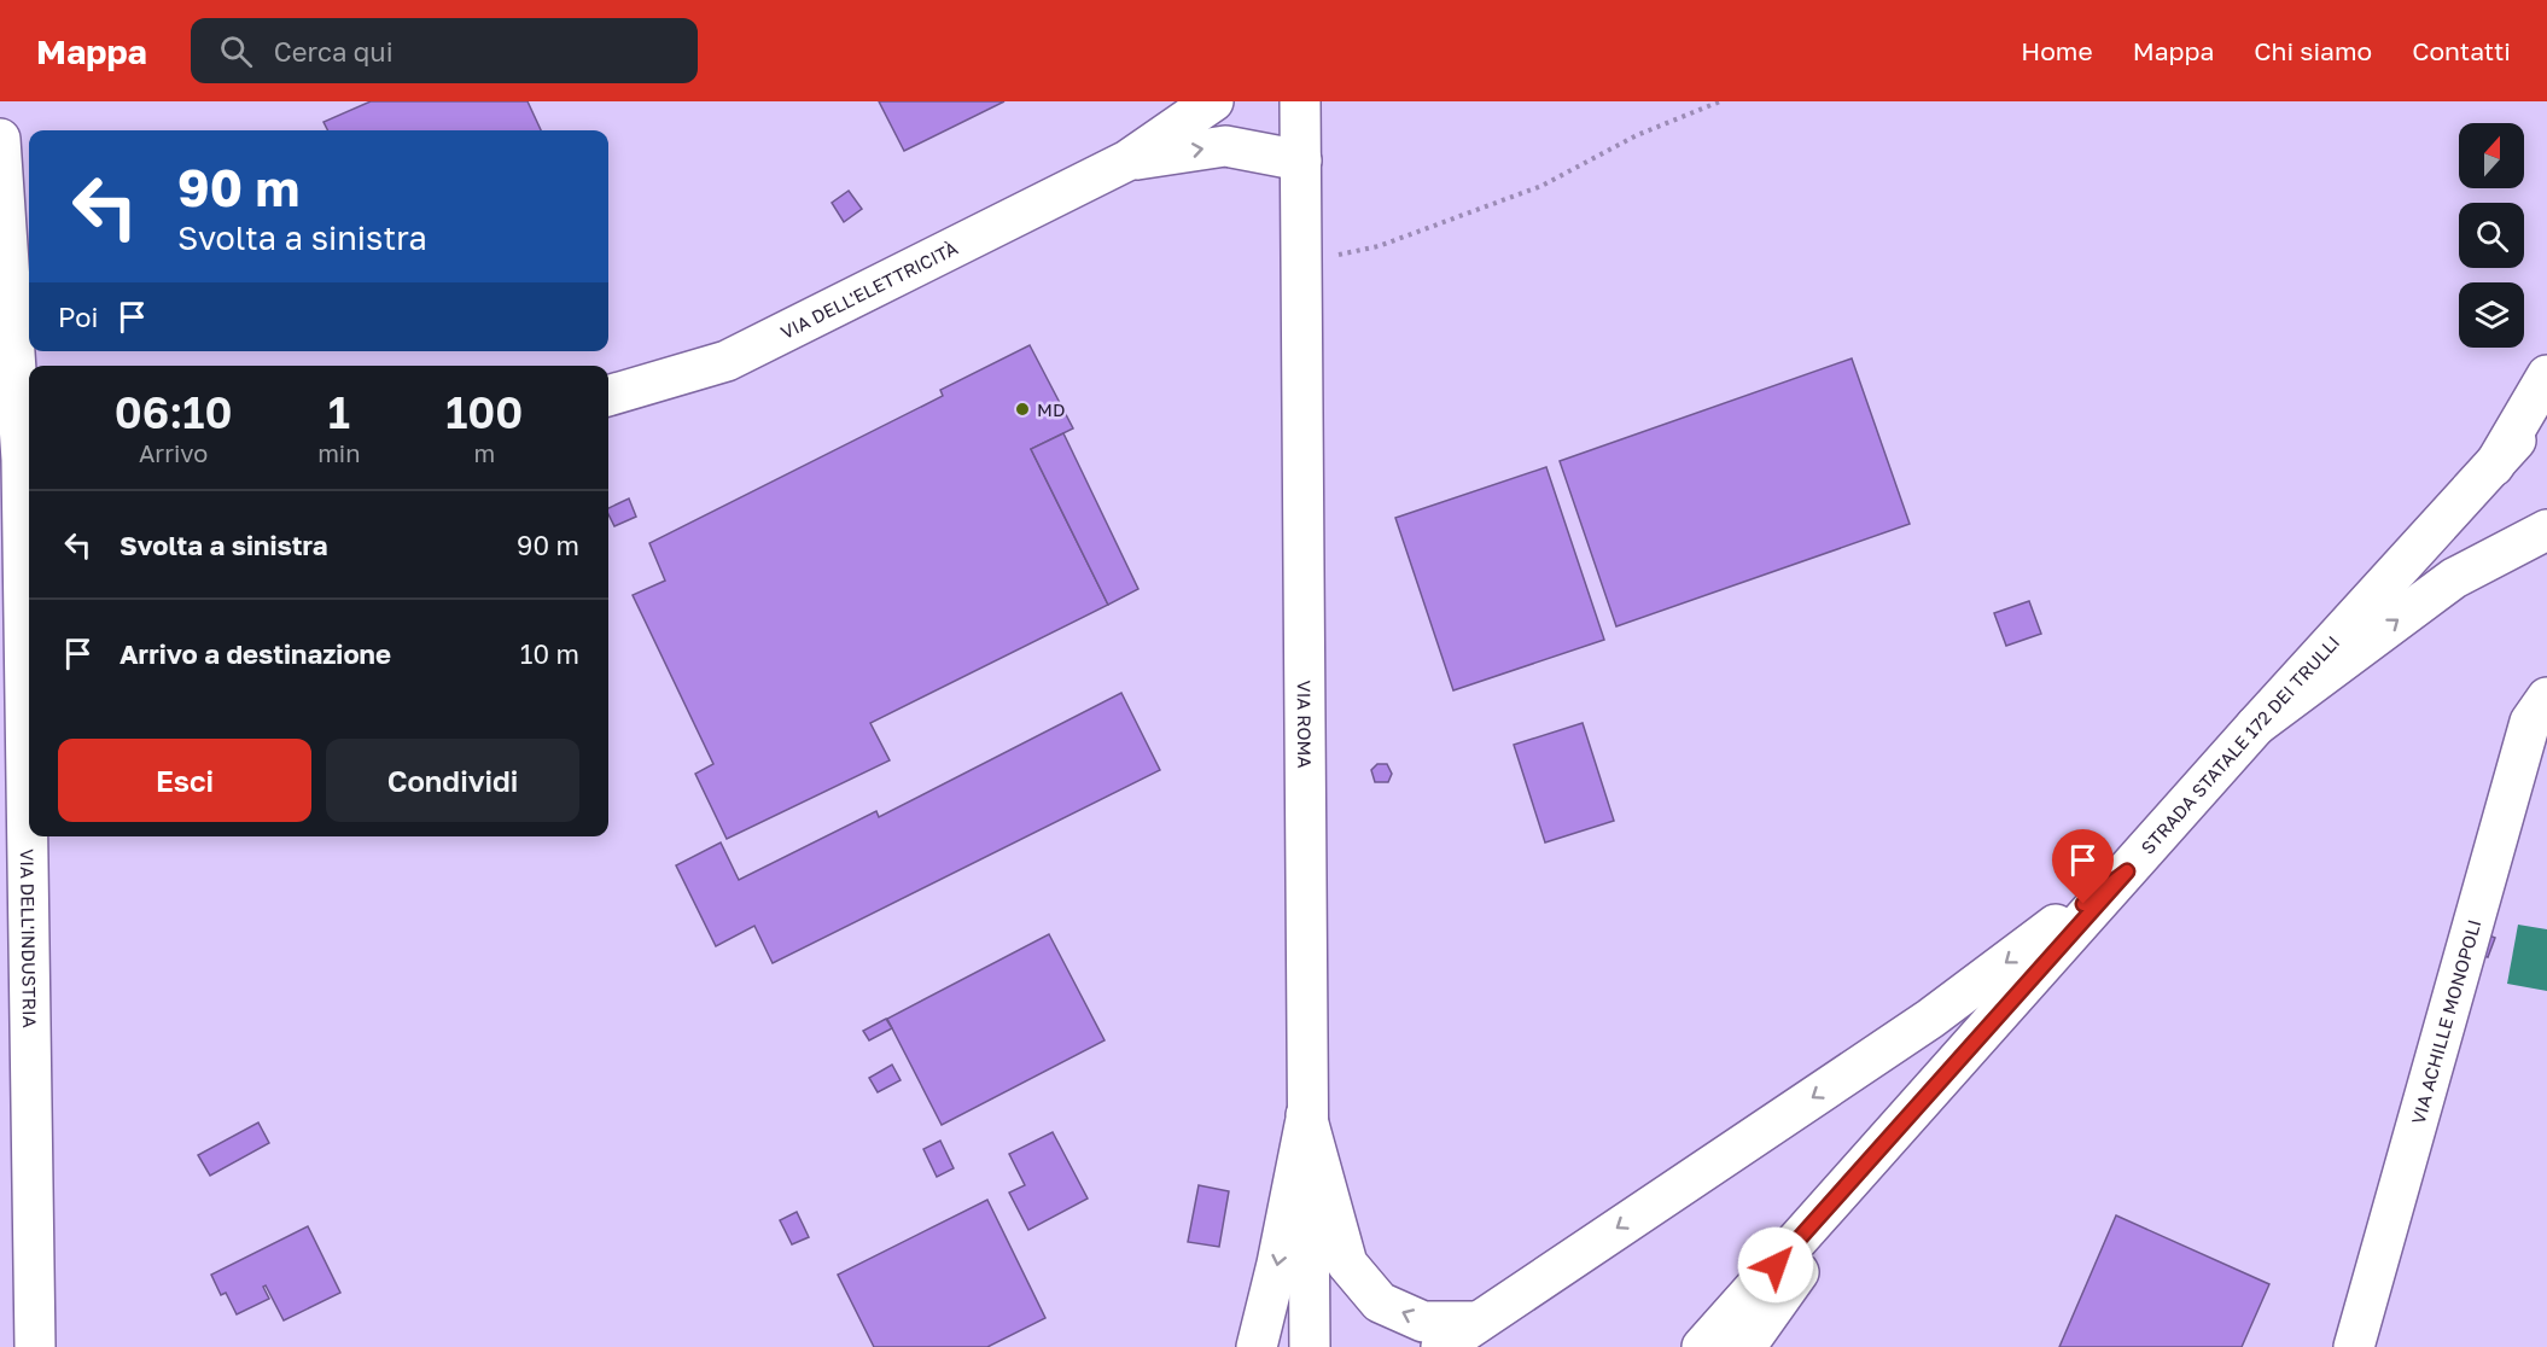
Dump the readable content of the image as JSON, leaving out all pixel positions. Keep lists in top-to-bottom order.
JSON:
{
  "streets": {
    "main road": [
      "VIA DELL'ELETTRICITÀ",
      "VIA ROMA",
      "STRADA STATALE 172 DEI TRULLI",
      "VIA DELL'INDUSTRIA",
      "VIA ACHILLE MONOPOLI"
    ]
  },
  "crossings": [
    ["VIA DELL'ELETTRICITÀ", "VIA ROMA"]
  ],
  "places": ["MD"],
  "north": "top",
  "page": {
    "header": "Mappa",
    "search": "Cerca qui",
    "nav": [
      "Home",
      "Mappa",
      "Chi siamo",
      "Contatti"
    ],
    "turn": ["90 m", "Svolta a sinistra"],
    "then": "Poi",
    "eta": [
      "06:10",
      "Arrivo",
      "1",
      "min",
      "100",
      "m"
    ],
    "list": [
      {
        "name": "Svolta a sinistra",
        "value": "90 m"
      },
      {
        "name": "Arrivo a destinazione",
        "value": "10 m"
      }
    ],
    "buttons": ["Esci", "Condividi"]
  }
}
